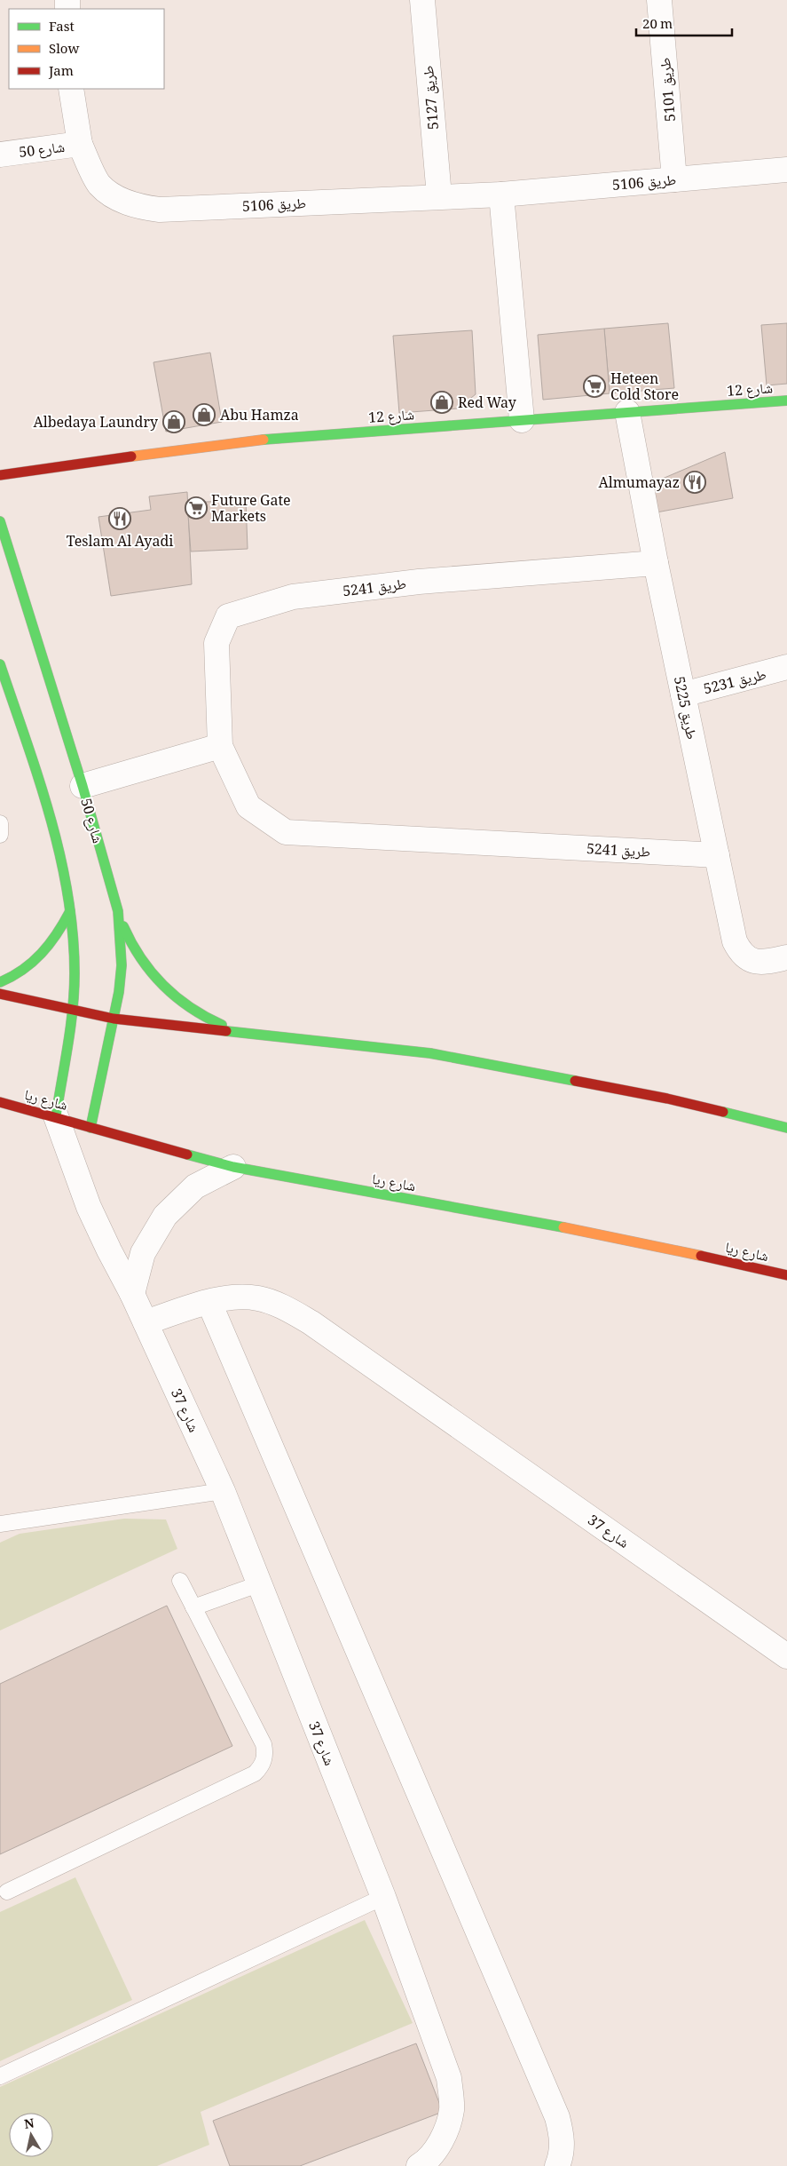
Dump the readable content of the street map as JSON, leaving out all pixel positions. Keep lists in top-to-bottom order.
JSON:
{
  "streets": {
    "main road": ["شارع 50", "شارع 12", "شارع ريا"],
    "street": [
      "طريق 5101",
      "طريق 5127",
      "طريق 5106",
      "طريق 5241",
      "طريق 5231",
      "طريق 5225",
      "شارع 37"
    ]
  },
  "crossings": [
    ["طريق 5101", "طريق 5106"],
    ["طريق 5127", "طريق 5106"],
    ["شارع 50", "طريق 5106"],
    ["شارع 50", "شارع ريا"],
    ["شارع 12", "طريق 5225"],
    ["طريق 5241", "طريق 5225"],
    ["طريق 5231", "طريق 5225"],
    ["شارع ريا", "شارع 37"]
  ],
  "places": {
    "supermarket": ["Heteen Cold Store", "Future Gate Markets"],
    "shop": ["Red Way", "Abu Hamza", "Albedaya Laundry"],
    "restaurant": ["Almumayaz", "Teslam Al Ayadi"]
  },
  "legend": ["Fast", "Slow", "Jam"],
  "scale_bar": "20 m",
  "north": "top"
}
